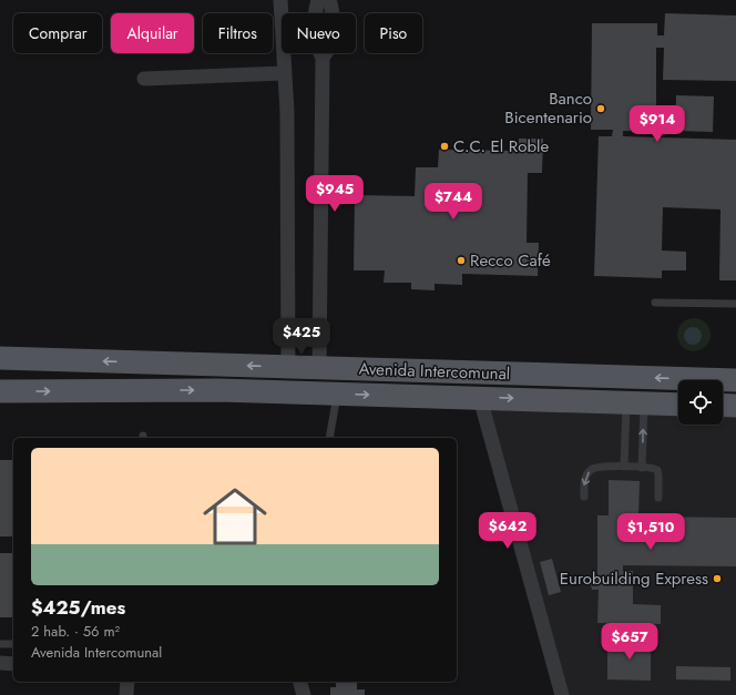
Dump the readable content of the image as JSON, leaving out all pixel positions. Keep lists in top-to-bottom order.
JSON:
{
  "streets": {
    "main road": ["Avenida Intercomunal"]
  },
  "places": [
    "Banco Bicentenario",
    "C.C. El Roble",
    "Recco Café",
    "Eurobuilding Express"
  ],
  "page": {
    "chip": [
      "Comprar",
      "Alquilar",
      "Filtros",
      "Nuevo",
      "Piso"
    ],
    "price": [
      "$914",
      "$945",
      "$744",
      "$425",
      "$642",
      "$1,510",
      "$657"
    ],
    "list": [
      {
        "name": "$425/mes",
        "note": "2 hab. · 56 m² · Avenida Intercomunal"
      }
    ]
  }
}
